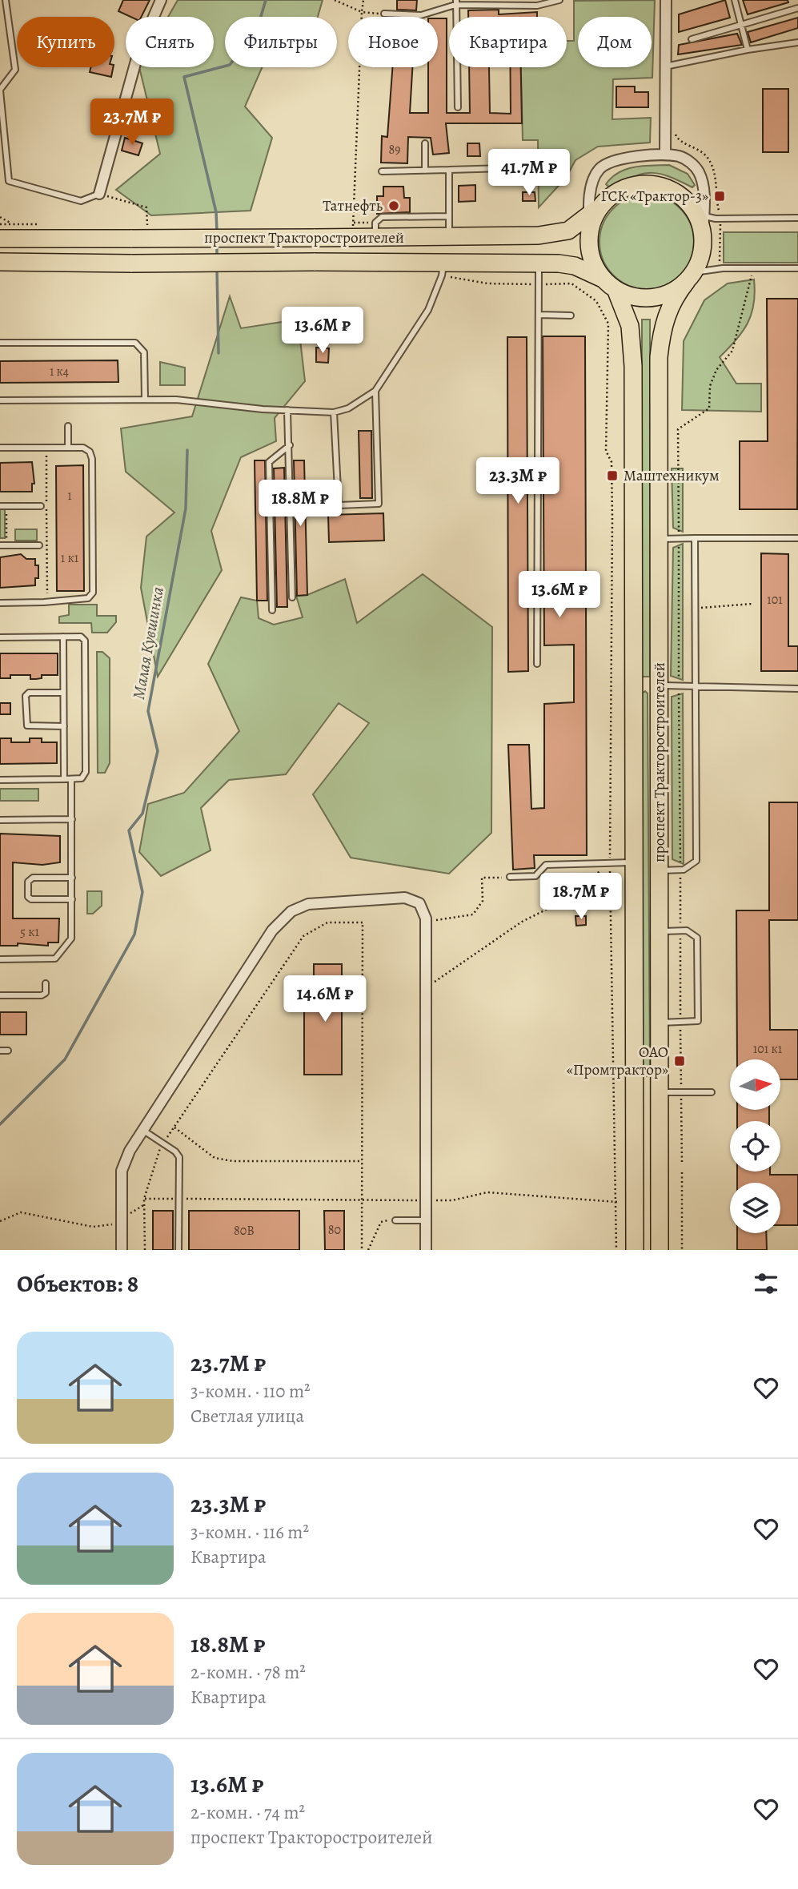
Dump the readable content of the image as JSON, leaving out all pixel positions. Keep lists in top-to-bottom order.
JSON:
{
  "streets": {
    "main road": ["проспект Тракторостроителей"]
  },
  "water": ["Малая Кувшинка"],
  "places": {
    "transit": ["ГСК «Трактор-3»", "Маштехникум", "ОАО «Промтрактор»"],
    "other": ["Татнефть"]
  },
  "house_numbers": [
    "89",
    "1 к4",
    "1",
    "1 к1",
    "101",
    "5 к1",
    "101 к1",
    "80",
    "80В"
  ],
  "north": "right",
  "page": {
    "chip": [
      "Купить",
      "Снять",
      "Фильтры",
      "Новое",
      "Квартира",
      "Дом"
    ],
    "price": [
      "23.7M ₽",
      "41.7M ₽",
      "13.6M ₽",
      "23.3M ₽",
      "18.8M ₽",
      "13.6M ₽",
      "18.7M ₽",
      "14.6M ₽"
    ],
    "heading": "Объектов: 8",
    "list": [
      {
        "name": "23.7M ₽",
        "note": "3-комн. · 110 m² · Светлая улица"
      },
      {
        "name": "23.3M ₽",
        "note": "3-комн. · 116 m² · Квартира"
      },
      {
        "name": "18.8M ₽",
        "note": "2-комн. · 78 m² · Квартира"
      },
      {
        "name": "13.6M ₽",
        "note": "2-комн. · 74 m² · проспект Тракторостроителей"
      }
    ]
  }
}
